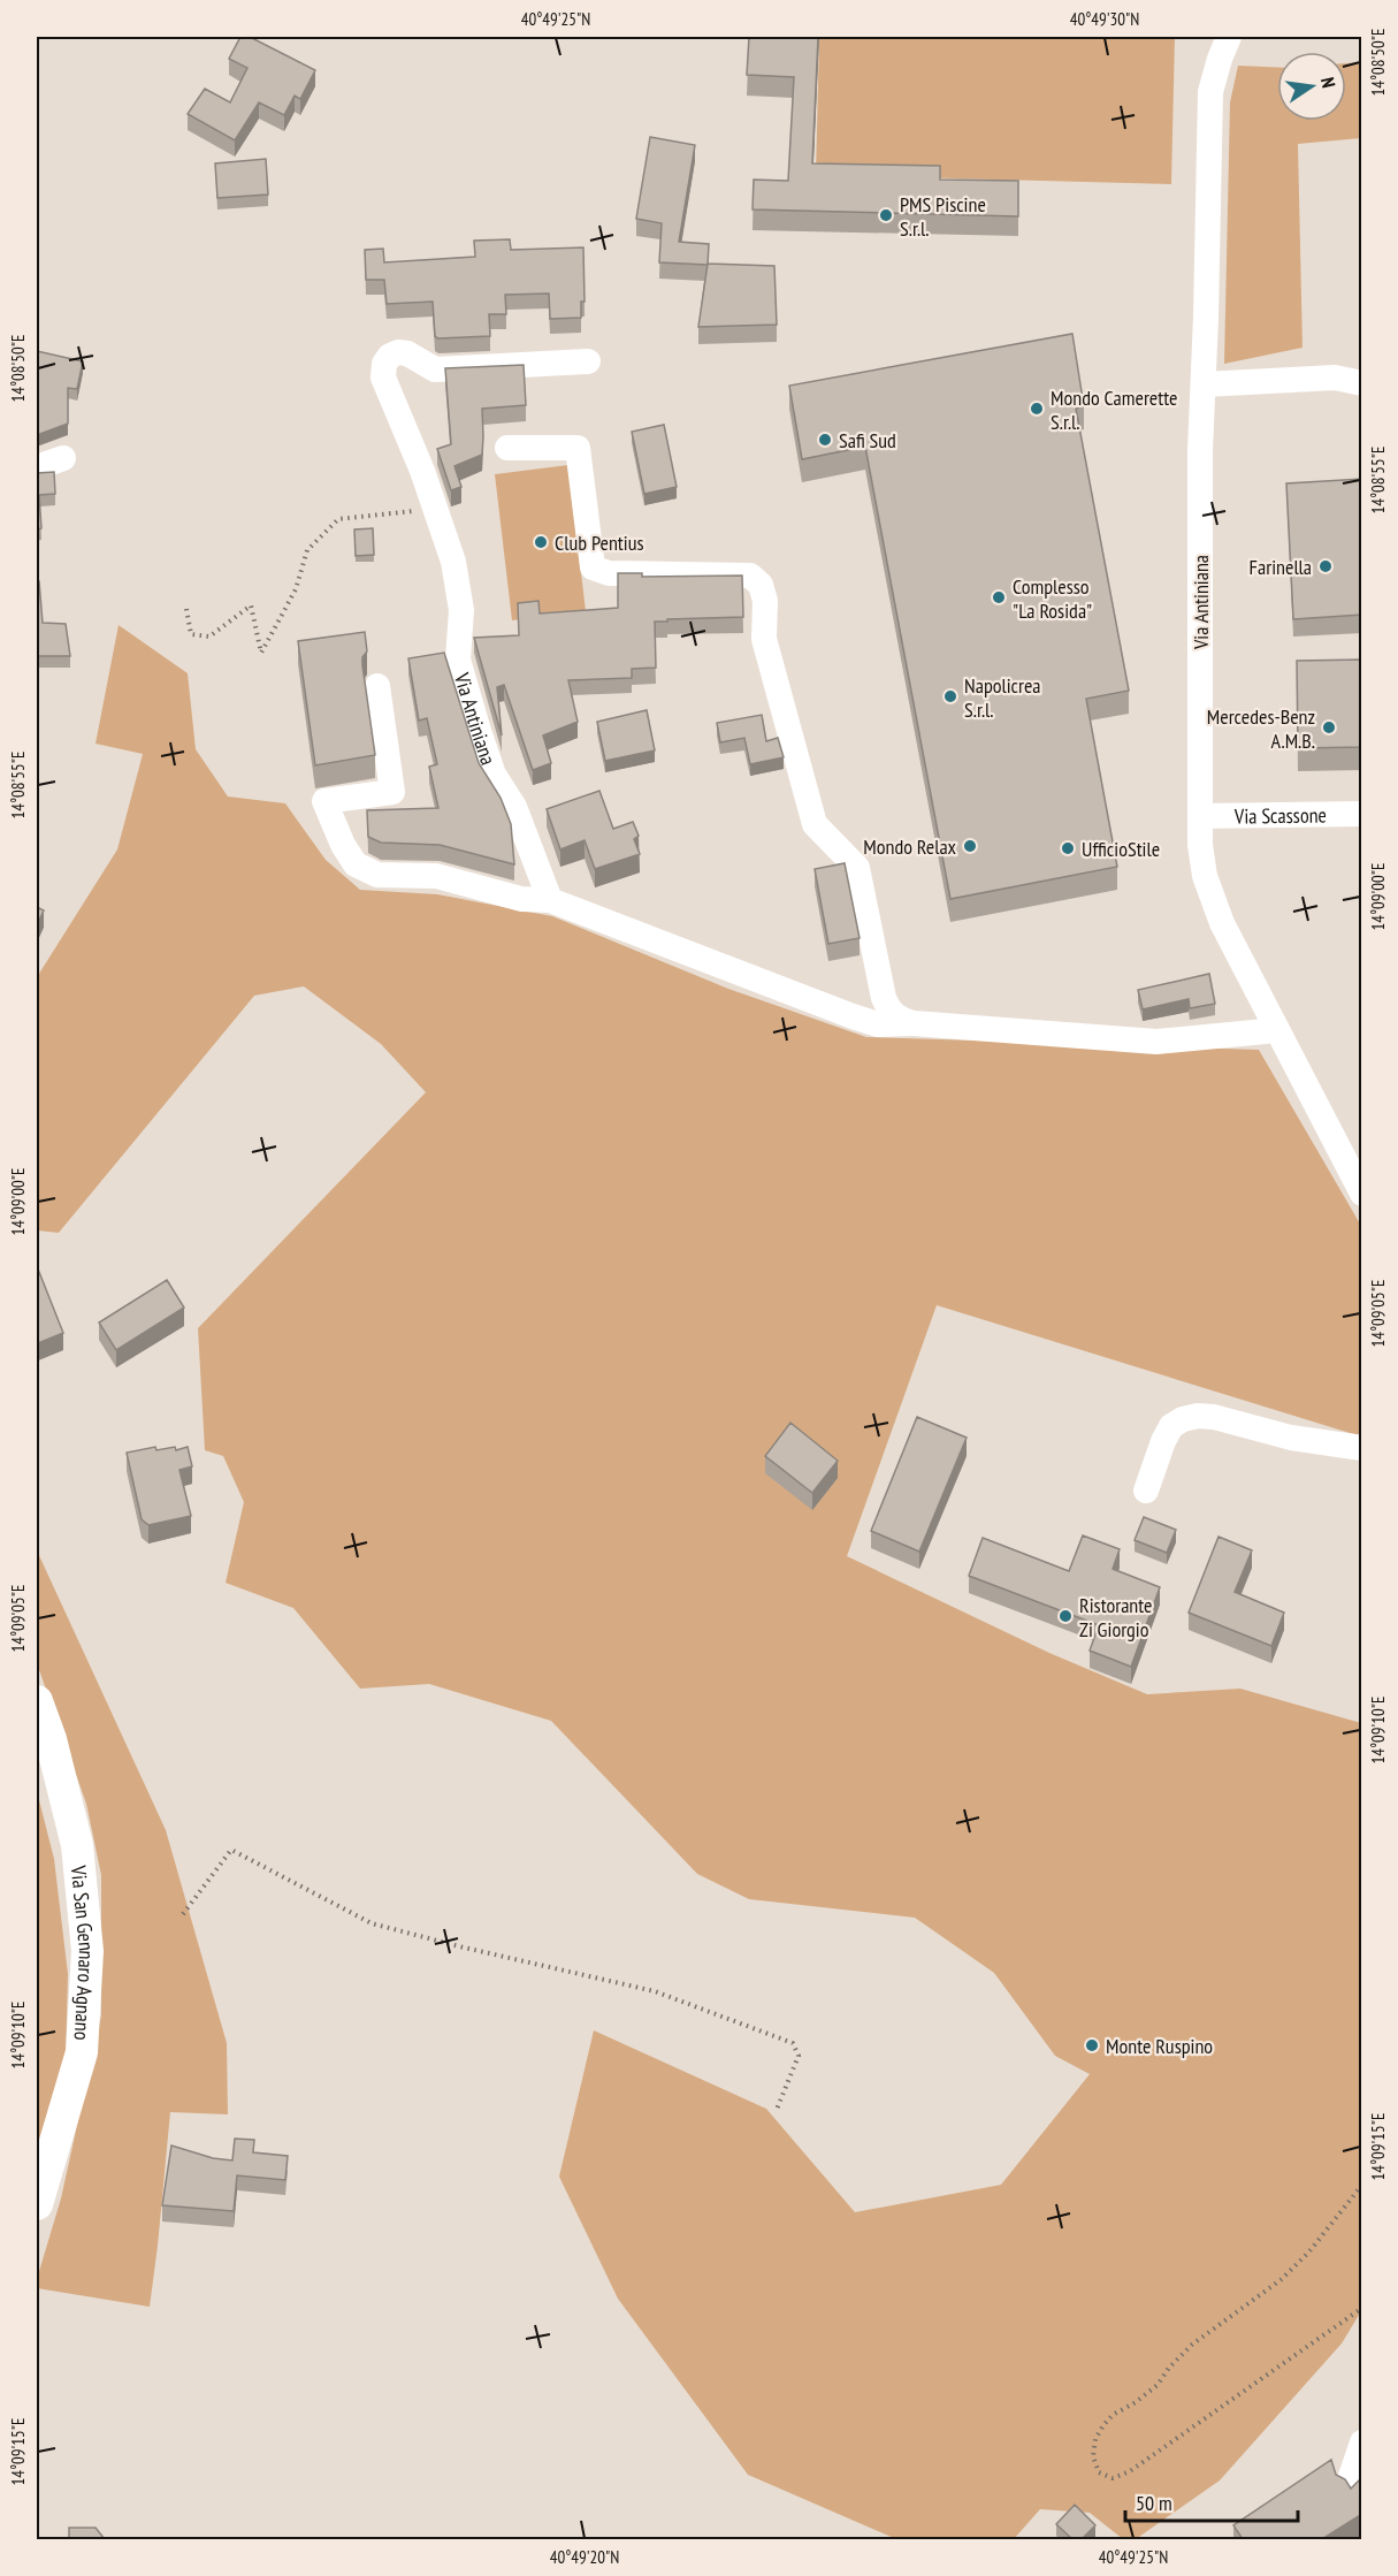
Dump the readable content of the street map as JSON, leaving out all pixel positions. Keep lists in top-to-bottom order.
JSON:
{
  "streets": {
    "main road": ["Via San Gennaro Agnano"],
    "street": ["Via Antiniana", "Via Scassone"]
  },
  "crossings": [
    ["Via Antiniana", "Via Scassone"]
  ],
  "places": [
    "PMS Piscine S.r.l.",
    "Mondo Camerette S.r.l.",
    "Safi Sud",
    "Club Pentius",
    "Farinella",
    "Complesso \"La Rosida\"",
    "Napolicrea S.r.l.",
    "Mercedes-Benz A.M.B.",
    "Mondo Relax",
    "UfficioStile",
    "Ristorante Zi Giorgio",
    "Monte Ruspino"
  ],
  "scale_bar": "50 m",
  "north": "right",
  "coordinates": [
    "40°49'25\"N",
    "40°49'30\"N",
    "14°08'50\"E",
    "14°08'55\"E",
    "14°09'00\"E",
    "14°09'05\"E",
    "14°09'10\"E",
    "14°09'15\"E",
    "40°49'20\"N"
  ]
}
